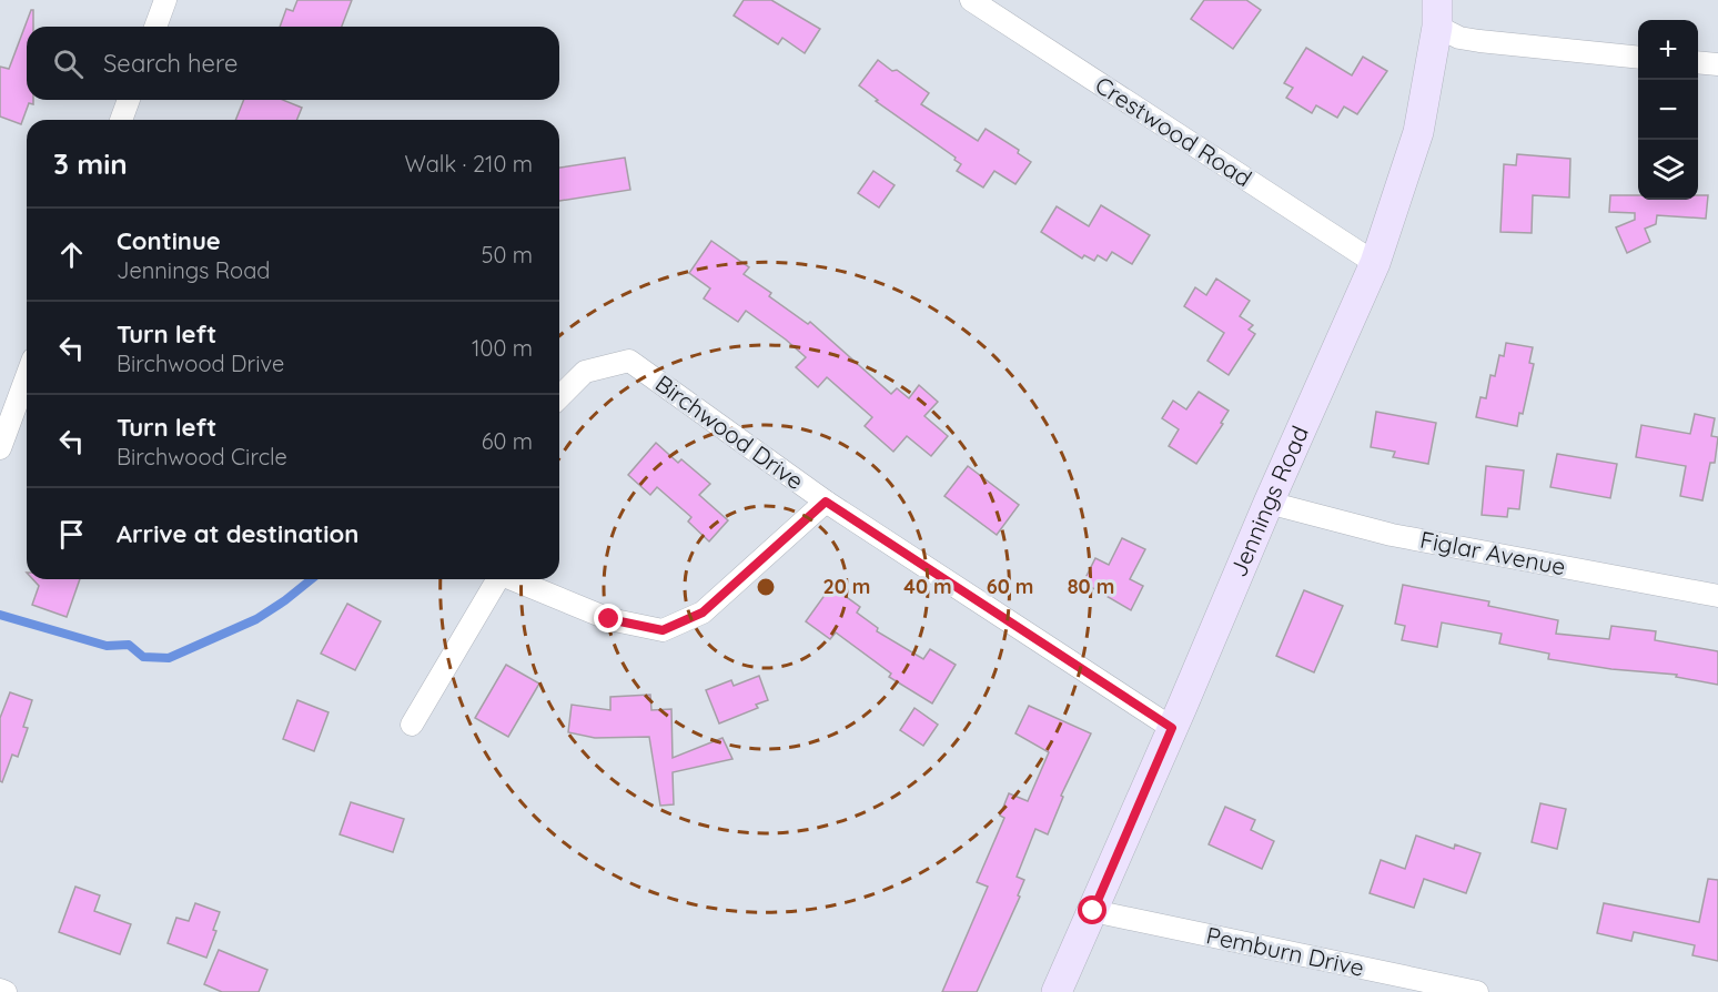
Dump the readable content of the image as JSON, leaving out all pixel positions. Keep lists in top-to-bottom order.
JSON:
{
  "streets": {
    "street": [
      "Crestwood Road",
      "Birchwood Drive",
      "Jennings Road",
      "Figlar Avenue",
      "Pemburn Drive"
    ]
  },
  "crossings": [
    ["Crestwood Road", "Jennings Road"],
    ["Birchwood Drive", "Jennings Road"],
    ["Jennings Road", "Figlar Avenue"],
    ["Jennings Road", "Pemburn Drive"]
  ],
  "page": {
    "map_buttons": ["+", "−"],
    "search": "Search here",
    "heading": ["3 min", "Walk · 210 m"],
    "list": [
      ["Continue", "Jennings Road", "50 m"],
      ["Turn left", "Birchwood Drive", "100 m"],
      ["Turn left", "Birchwood Circle", "60 m"],
      "Arrive at destination"
    ]
  },
  "rings": [
    "20 m",
    "40 m",
    "60 m",
    "80 m"
  ]
}
